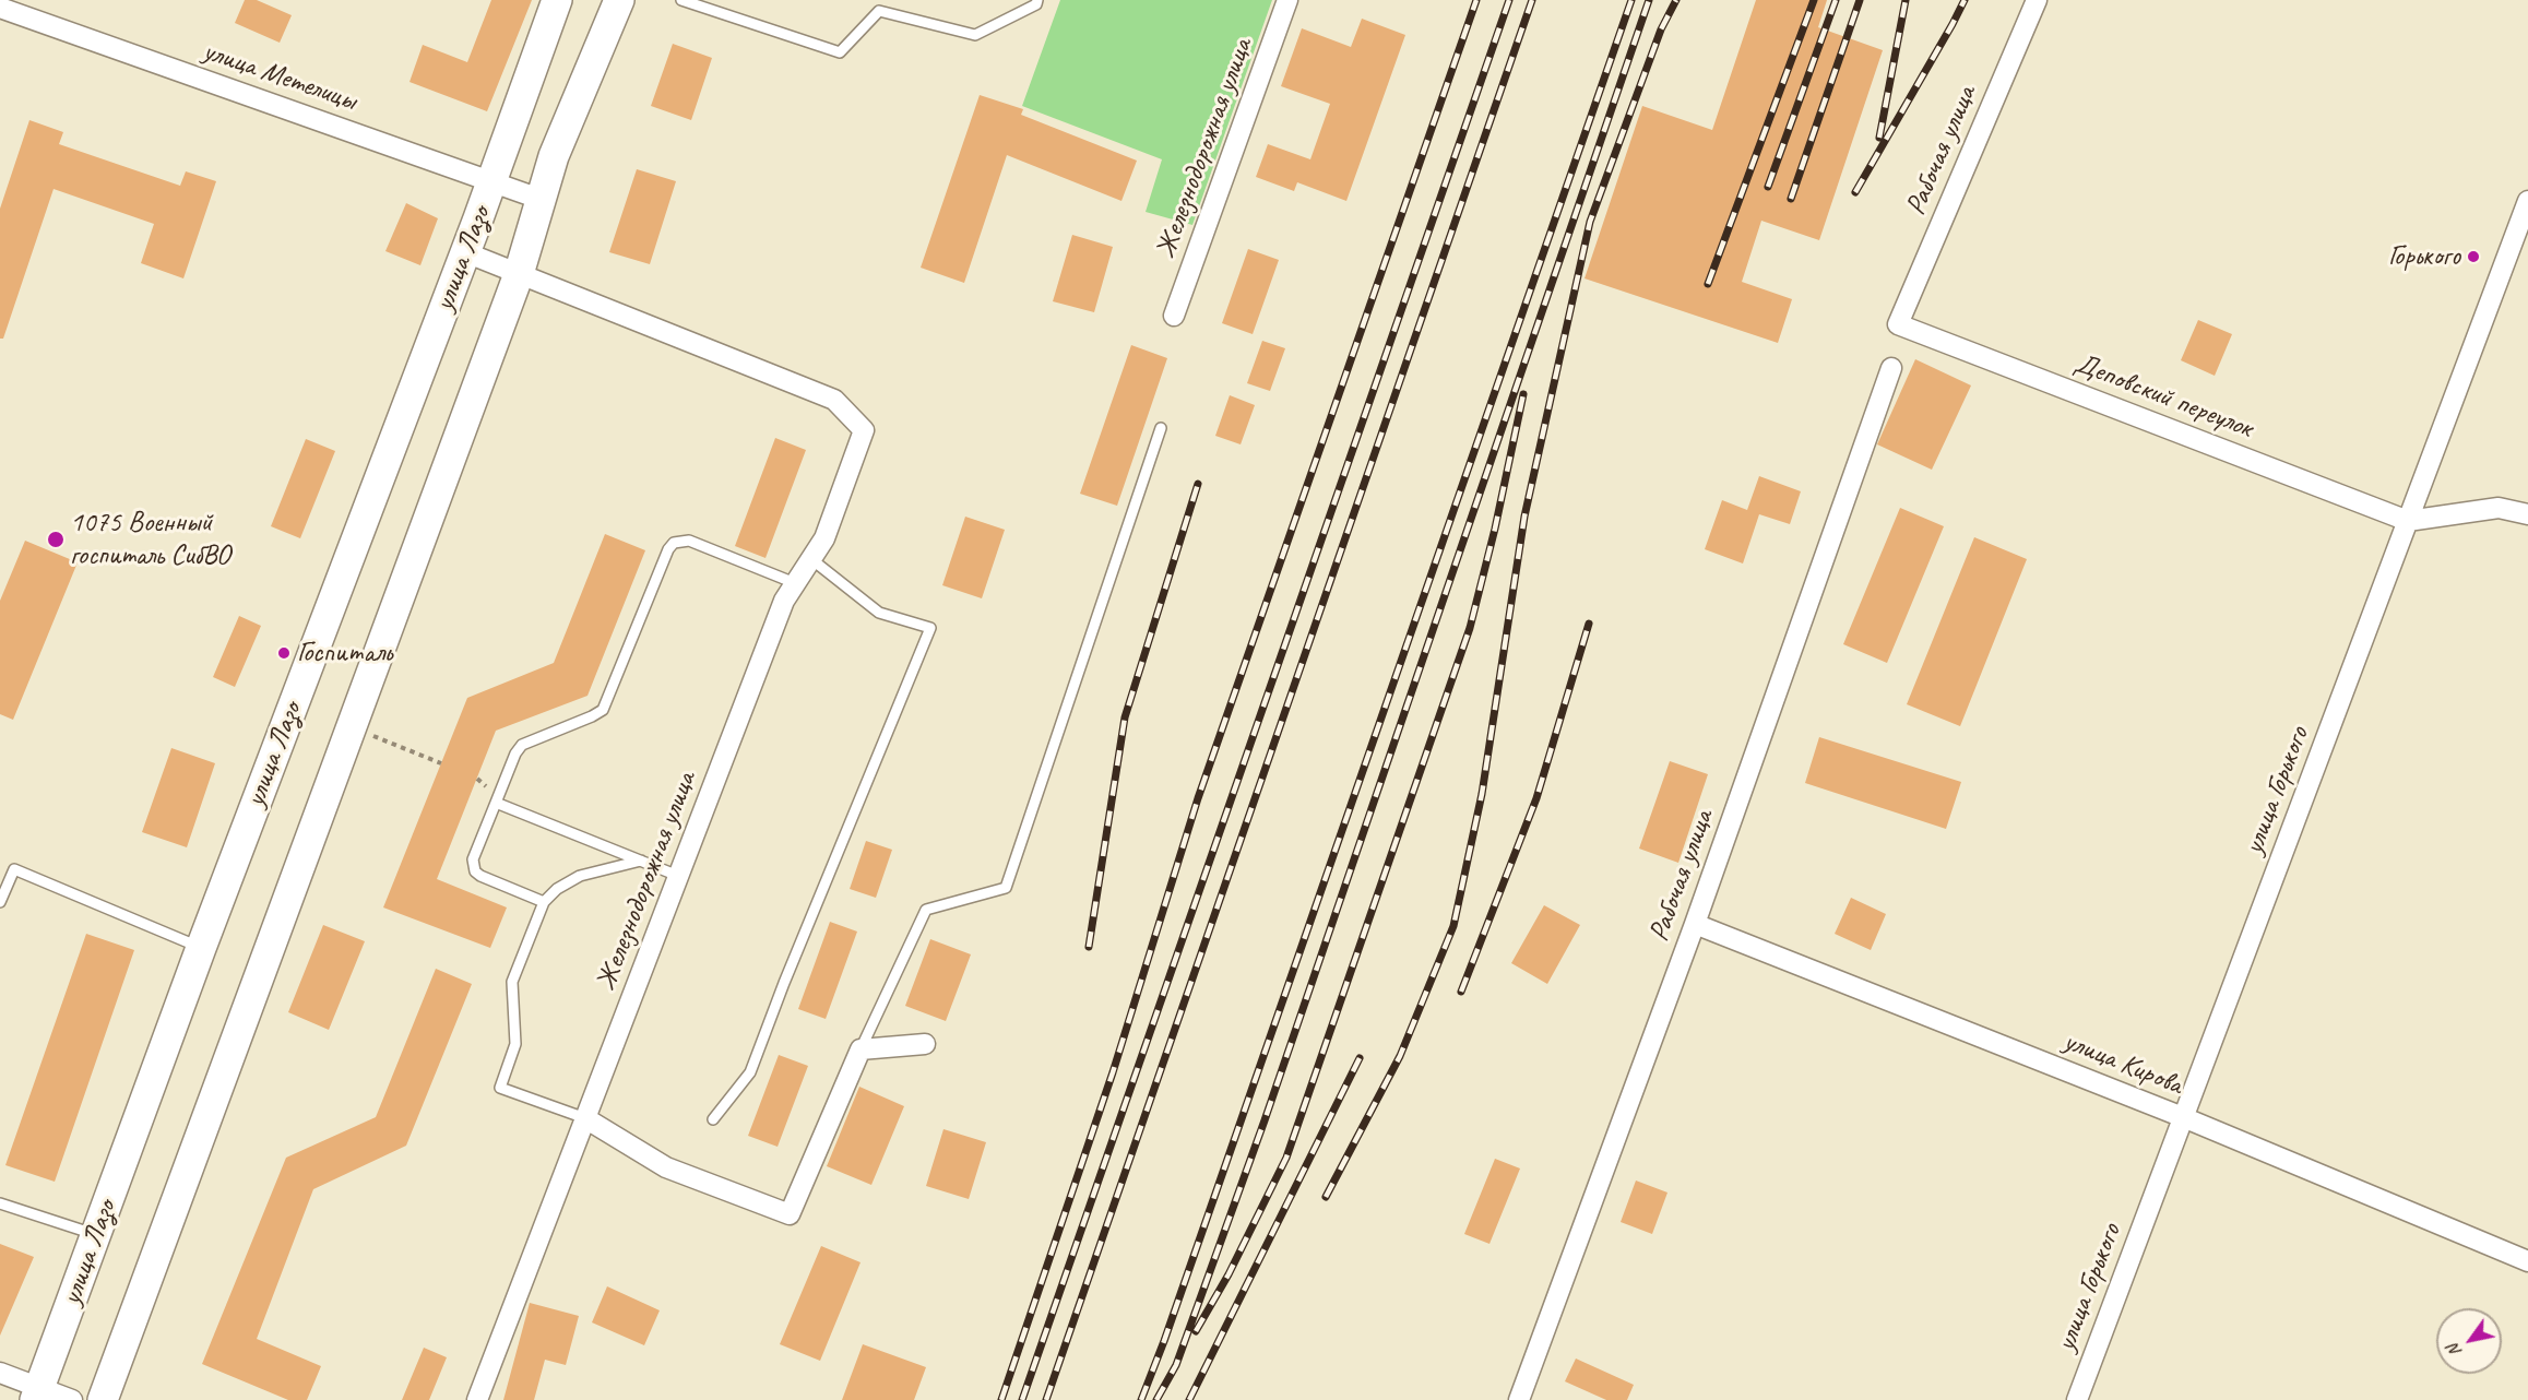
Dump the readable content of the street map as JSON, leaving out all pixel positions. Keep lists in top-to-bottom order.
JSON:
{
  "streets": {
    "street": [
      "улица Метелицы",
      "Железнодорожная улица",
      "Рабочая улица",
      "улица Лазо",
      "Деповский переулок",
      "улица Горького",
      "улица Кирова"
    ]
  },
  "crossings": [
    ["улица Метелицы", "улица Лазо"],
    ["Рабочая улица", "Деповский переулок"],
    ["Рабочая улица", "улица Кирова"],
    ["Деповский переулок", "улица Горького"],
    ["улица Горького", "улица Кирова"]
  ],
  "places": ["Горького", "1075 Военный госпиталь СибВО", "Госпиталь"],
  "north": "bottom left"
}
